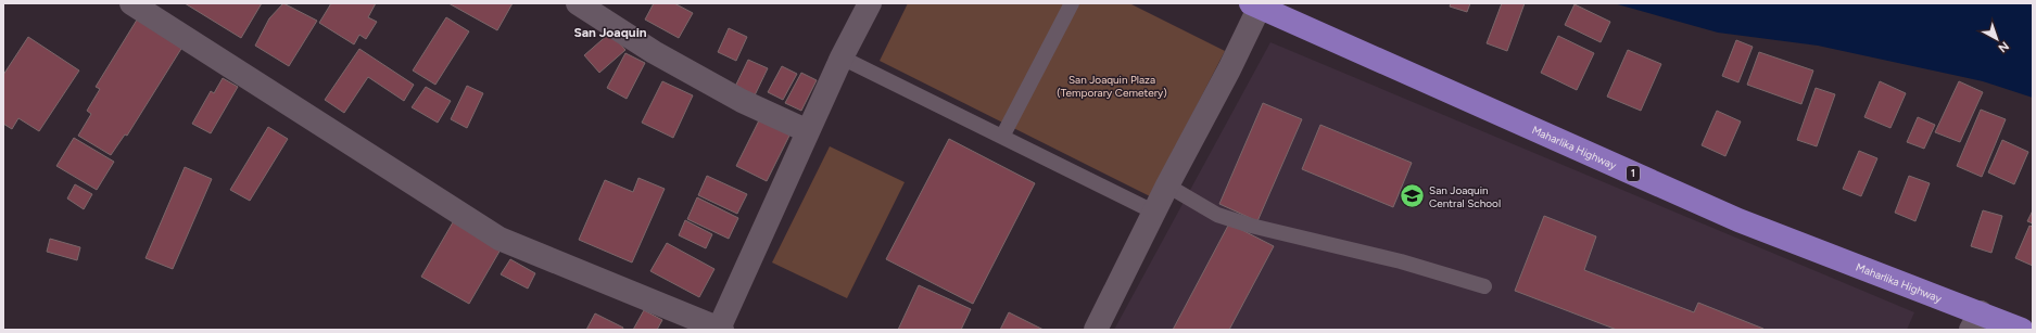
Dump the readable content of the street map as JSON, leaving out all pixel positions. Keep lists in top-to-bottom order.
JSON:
{
  "streets": {
    "highway": ["Maharlika Highway", "1"]
  },
  "districts": ["San Joaquin"],
  "parks": ["San Joaquin Plaza (Temporary Cemetery)"],
  "places": {
    "school or university": ["San Joaquin Central School"]
  },
  "north": "bottom right"
}
